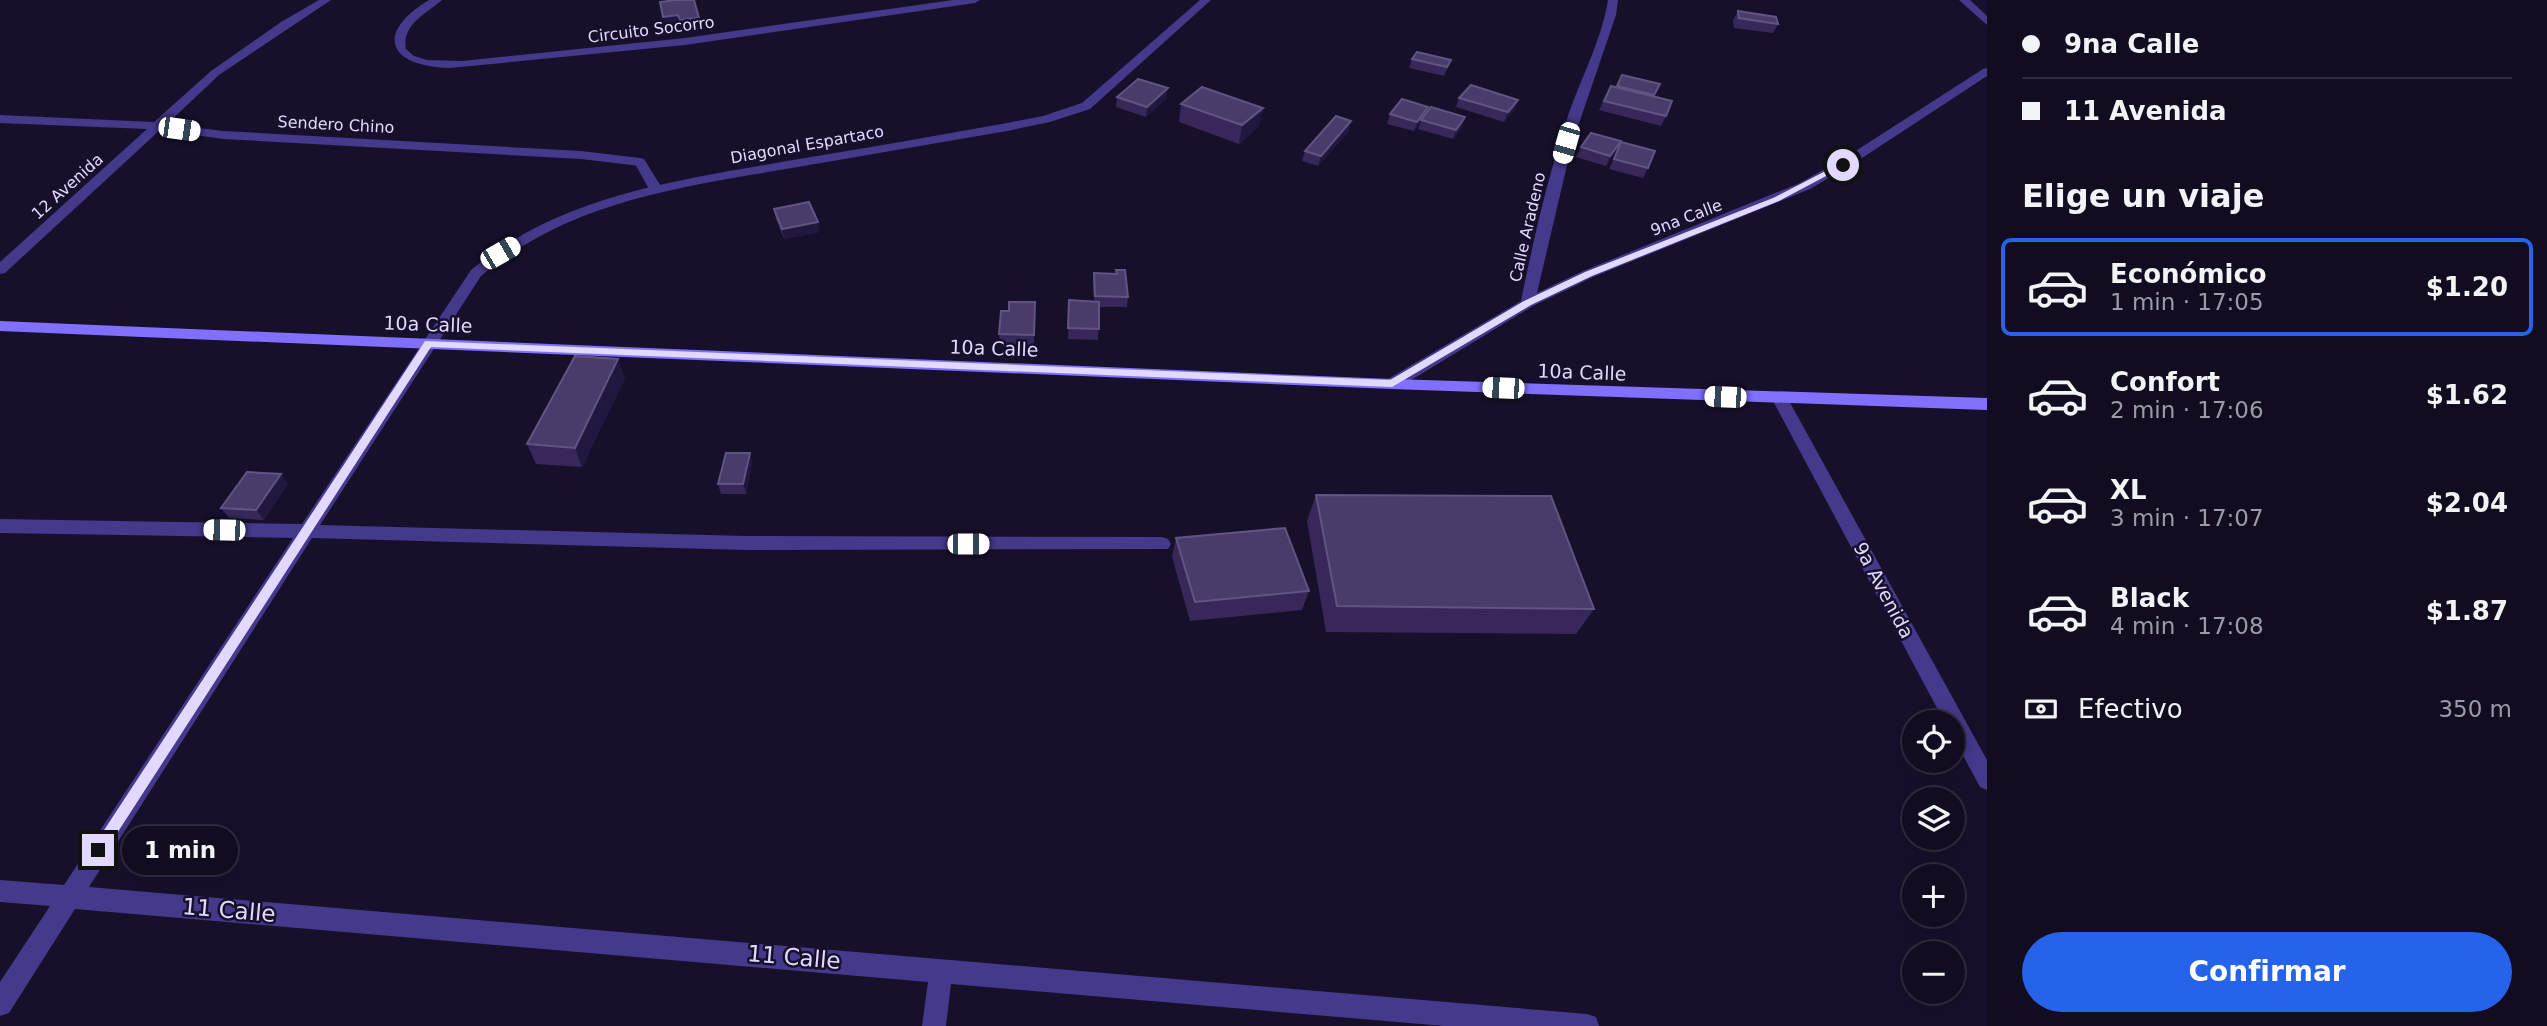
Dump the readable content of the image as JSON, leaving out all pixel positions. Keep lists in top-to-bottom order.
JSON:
{
  "streets": {
    "street": [
      "Circuito Socorro",
      "Sendero Chino",
      "Diagonal Espartaco",
      "12 Avenida",
      "9na Calle",
      "Calle Aradeno",
      "10a Calle",
      "9a Avenida",
      "11 Calle"
    ]
  },
  "crossings": [
    ["Sendero Chino", "Diagonal Espartaco"],
    ["Sendero Chino", "12 Avenida"],
    ["Diagonal Espartaco", "10a Calle"],
    ["Diagonal Espartaco", "11 Calle"],
    ["9na Calle", "Calle Aradeno"],
    ["9na Calle", "10a Calle"],
    ["10a Calle", "9a Avenida"]
  ],
  "page": {
    "banner": ["9na Calle", "11 Avenida"],
    "heading": "Elige un viaje",
    "list": [
      {
        "name": "Económico",
        "note": "1 min · 17:05",
        "value": "$1.20"
      },
      {
        "name": "Confort",
        "note": "2 min · 17:06",
        "value": "$1.62"
      },
      {
        "name": "XL",
        "note": "3 min · 17:07",
        "value": "$2.04"
      },
      {
        "name": "Black",
        "note": "4 min · 17:08",
        "value": "$1.87"
      }
    ],
    "pay": ["Efectivo", "350 m"],
    "map_buttons": ["+", "−"],
    "bubble": "1 min",
    "buttons": "Confirmar"
  }
}
